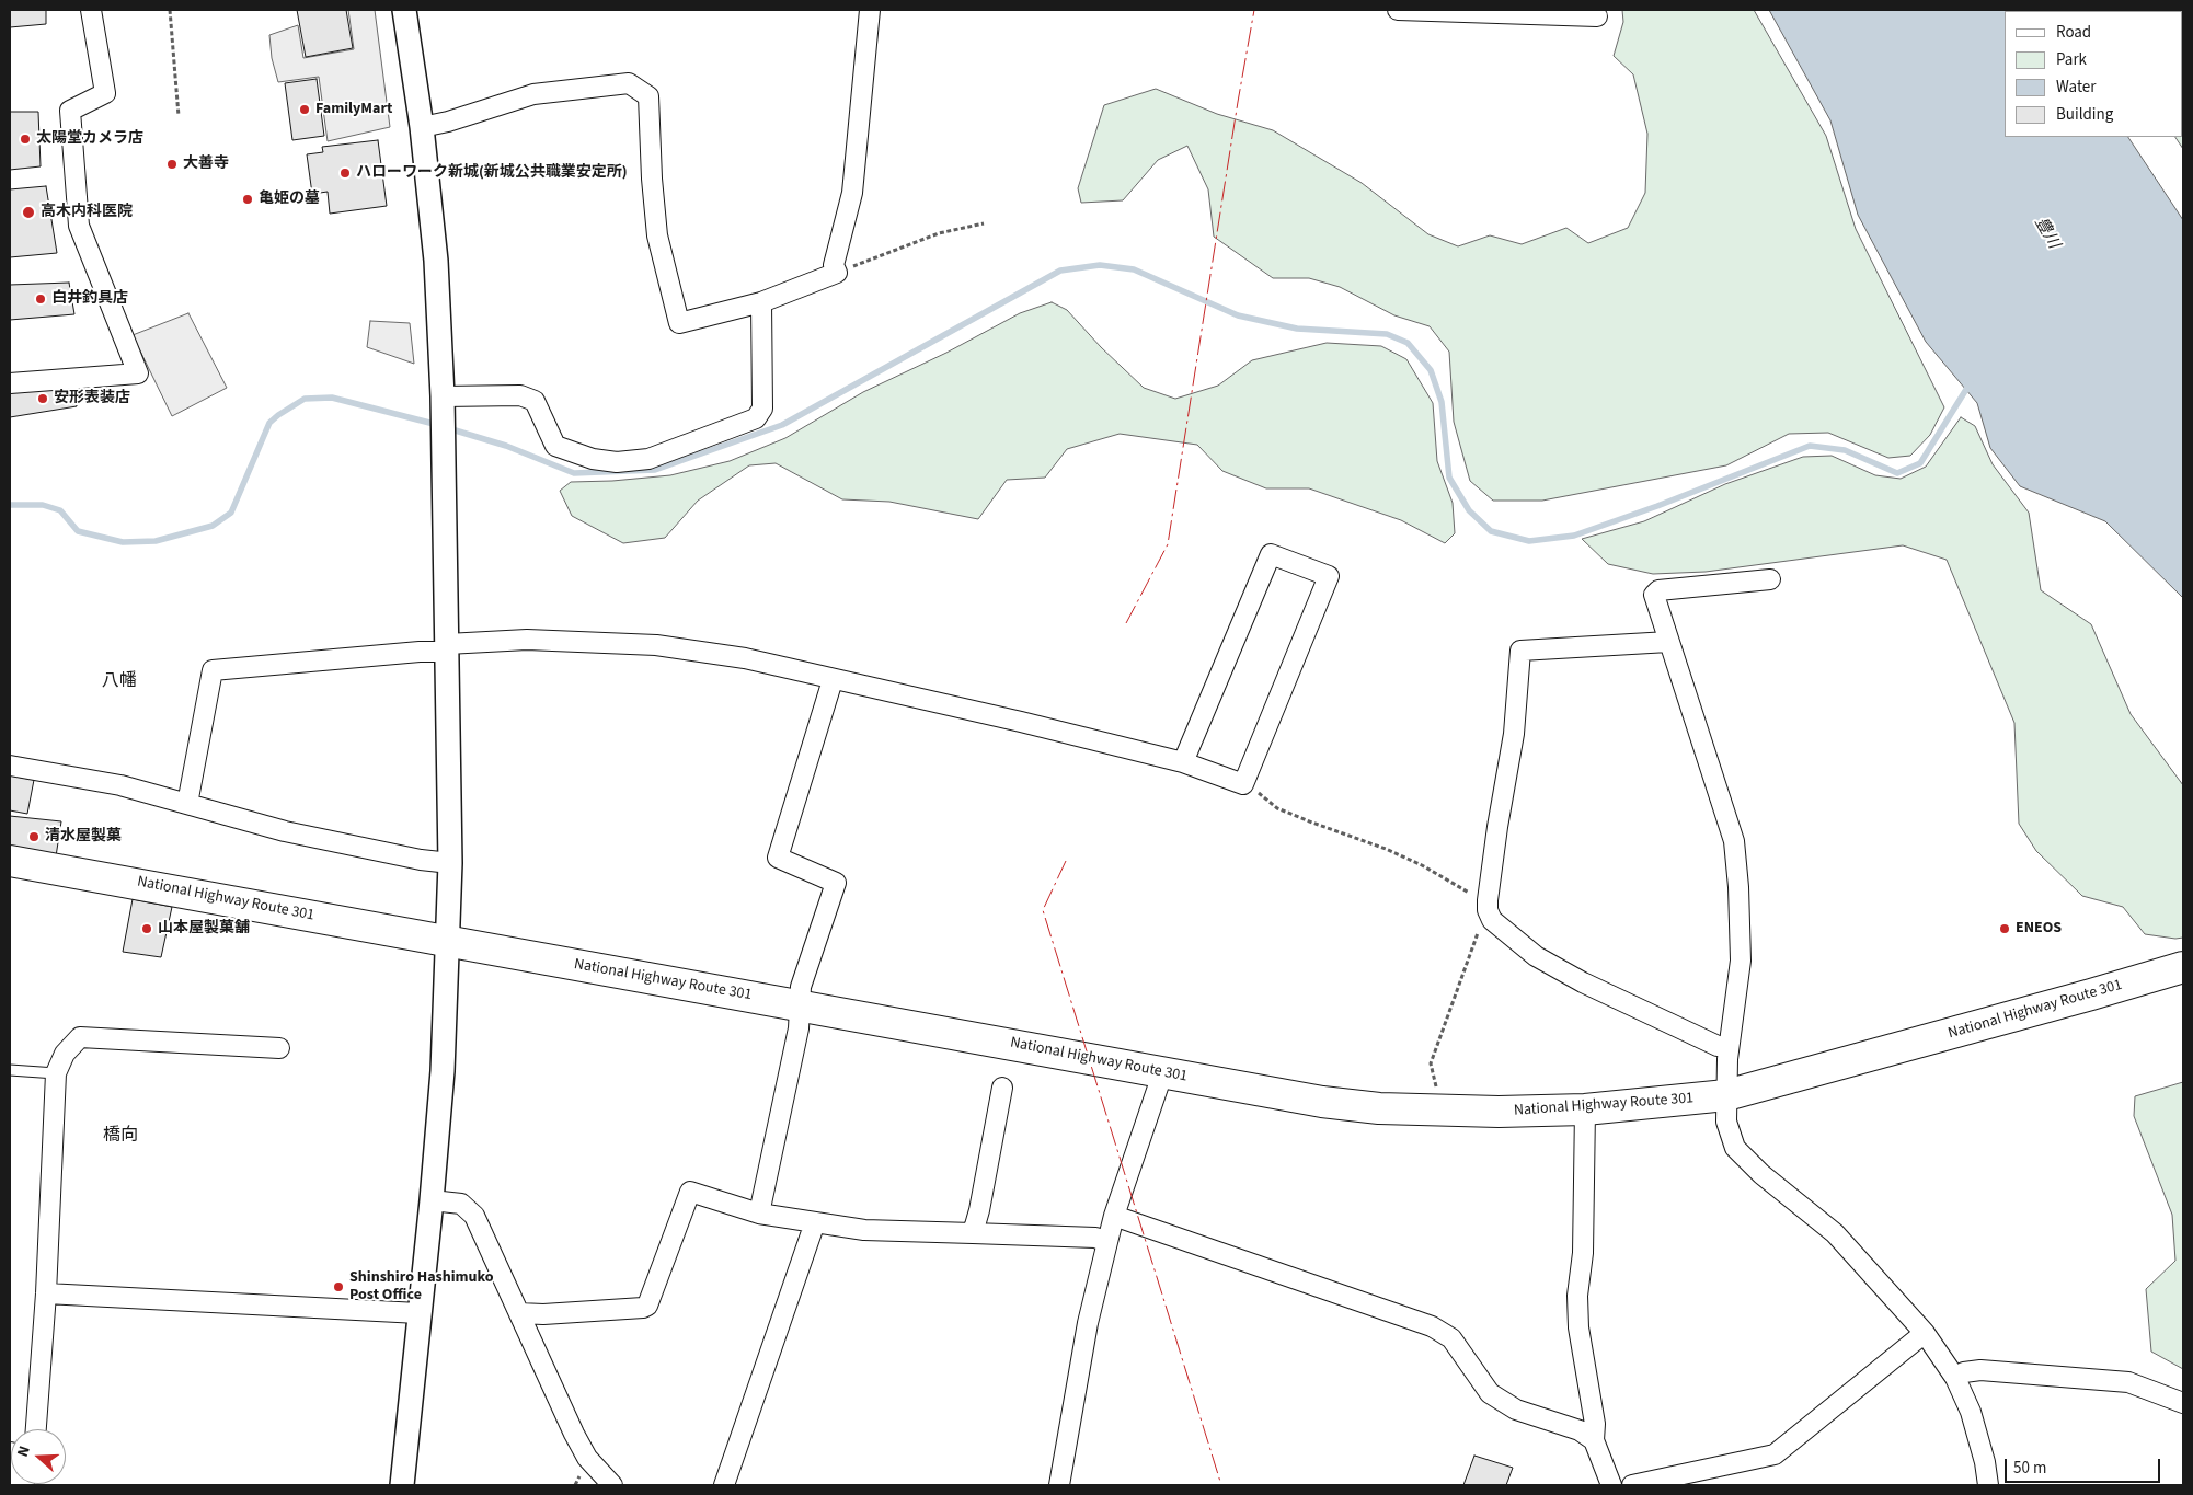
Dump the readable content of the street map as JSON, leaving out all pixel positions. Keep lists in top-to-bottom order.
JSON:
{
  "streets": {
    "highway": ["National Highway Route 301"]
  },
  "districts": ["八幡", "橋向"],
  "water": ["豊川"],
  "places": [
    "FamilyMart",
    "太陽堂カメラ店",
    "大善寺",
    "ハローワーク新城(新城公共職業安定所)",
    "亀姫の墓",
    "高木内科医院",
    "白井釣具店",
    "安形表装店",
    "清水屋製菓",
    "山本屋製菓舗",
    "ENEOS",
    "Shinshiro Hashimuko Post Office"
  ],
  "legend": [
    "Road",
    "Park",
    "Water",
    "Building"
  ],
  "scale_bar": "50 m",
  "north": "left"
}
